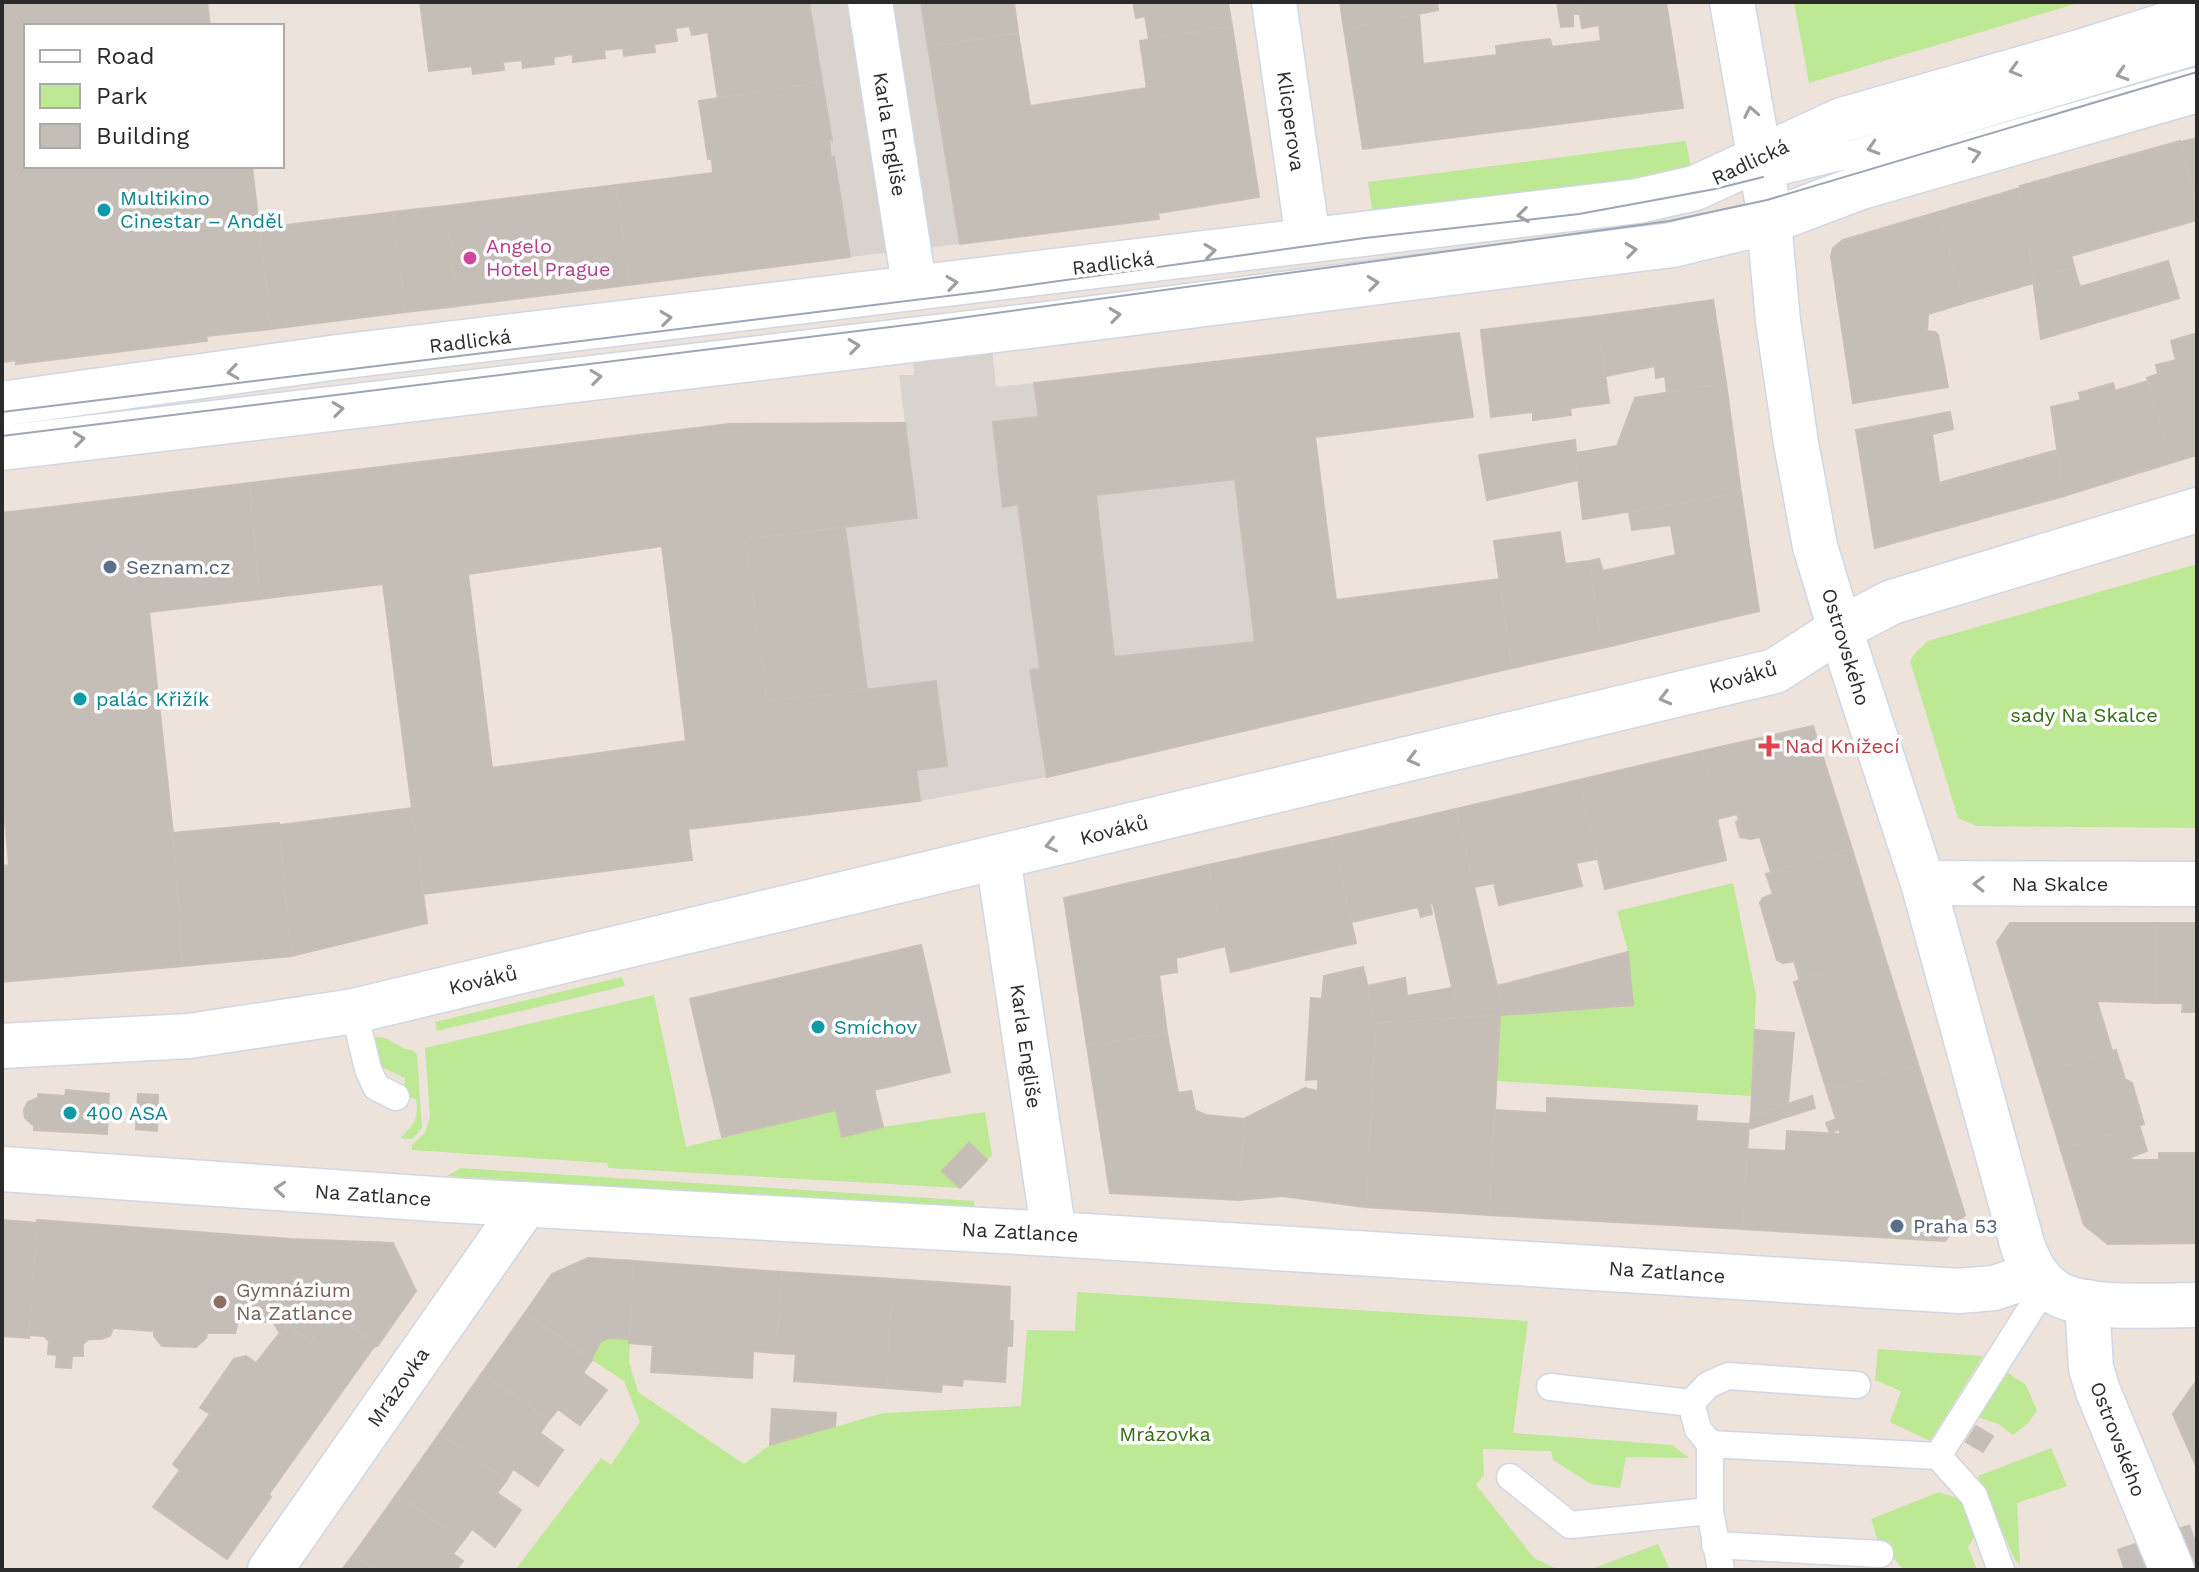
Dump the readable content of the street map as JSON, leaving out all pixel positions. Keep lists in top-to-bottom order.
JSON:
{
  "streets": {
    "street": [
      "Klicperova",
      "Karla Engliše",
      "Radlická",
      "Ostrovského",
      "Kováků",
      "Na Skalce",
      "Na Zatlance",
      "Mrázovka"
    ]
  },
  "crossings": [
    ["Klicperova", "Radlická"],
    ["Karla Engliše", "Kováků"],
    ["Karla Engliše", "Na Zatlance"],
    ["Radlická", "Ostrovského"],
    ["Ostrovského", "Kováků"],
    ["Ostrovského", "Na Skalce"],
    ["Ostrovského", "Na Zatlance"],
    ["Na Zatlance", "Mrázovka"]
  ],
  "one_way": ["Kováků", "Na Skalce"],
  "parks": ["sady Na Skalce", "Mrázovka"],
  "places": {
    "other": [
      "Multikino Cinestar – Anděl",
      "Angelo Hotel Prague",
      "Seznam.cz",
      "palác Křižík",
      "Smíchov",
      "400 ASA",
      "Praha 53",
      "Gymnázium Na Zatlance"
    ],
    "health": ["Nad Knížecí"]
  },
  "legend": ["Road", "Park", "Building"]
}
